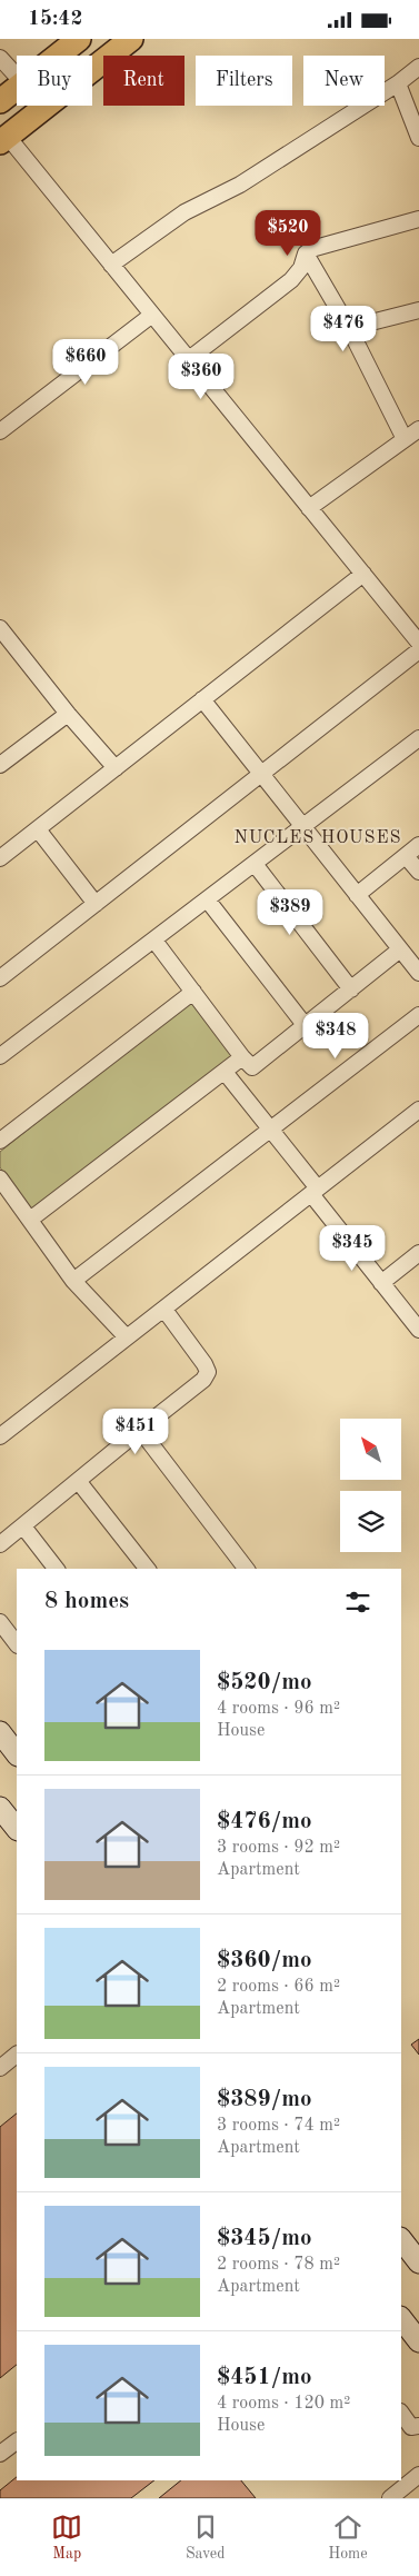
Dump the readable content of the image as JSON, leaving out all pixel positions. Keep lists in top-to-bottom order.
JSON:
{
  "districts": ["NUCLES HOUSES"],
  "north": "top left",
  "page": {
    "status": "15:42",
    "chip": [
      "Buy",
      "Rent",
      "Filters",
      "New"
    ],
    "price": [
      "$520",
      "$476",
      "$660",
      "$360",
      "$389",
      "$348",
      "$345",
      "$451"
    ],
    "heading": "8 homes",
    "list": [
      {
        "name": "$520/mo",
        "note": "4 rooms · 96 m² · House"
      },
      {
        "name": "$476/mo",
        "note": "3 rooms · 92 m² · Apartment"
      },
      {
        "name": "$360/mo",
        "note": "2 rooms · 66 m² · Apartment"
      },
      {
        "name": "$389/mo",
        "note": "3 rooms · 74 m² · Apartment"
      },
      {
        "name": "$345/mo",
        "note": "2 rooms · 78 m² · Apartment"
      },
      {
        "name": "$451/mo",
        "note": "4 rooms · 120 m² · House"
      }
    ],
    "tabs": ["Map", "Saved", "Home"]
  }
}
